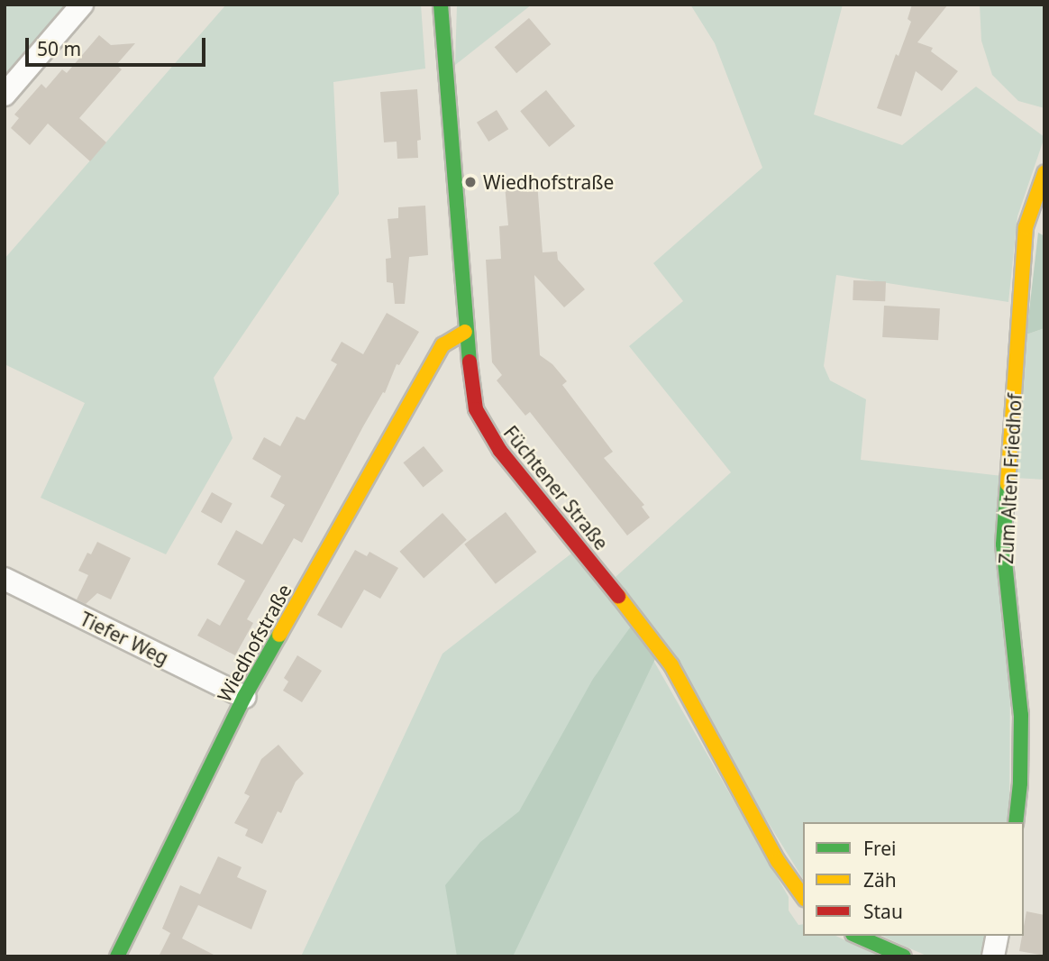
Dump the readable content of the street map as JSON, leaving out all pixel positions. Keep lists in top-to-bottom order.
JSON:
{
  "streets": {
    "street": [
      "Zum Alten Friedhof",
      "Füchtener Straße",
      "Tiefer Weg",
      "Wiedhofstraße"
    ]
  },
  "crossings": [
    ["Füchtener Straße", "Wiedhofstraße"],
    ["Tiefer Weg", "Wiedhofstraße"]
  ],
  "places": ["Wiedhofstraße"],
  "legend": ["Frei", "Zäh", "Stau"],
  "scale_bar": "50 m"
}
